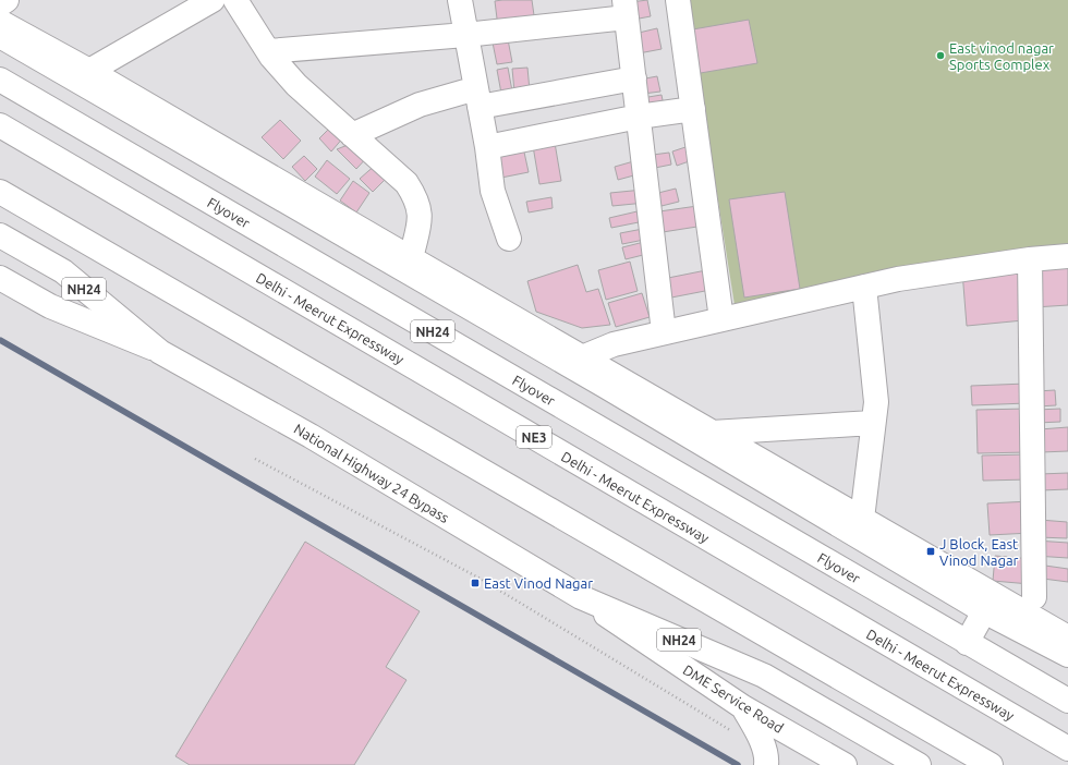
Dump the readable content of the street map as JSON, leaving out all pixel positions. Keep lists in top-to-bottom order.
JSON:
{
  "streets": {
    "main road": [
      "Flyover",
      "NH24",
      "Delhi - Meerut Expressway",
      "NE3",
      "National Highway 24 Bypass",
      "DME Service Road"
    ]
  },
  "crossings": [
    ["NH24", "National Highway 24 Bypass"],
    ["NH24", "DME Service Road"],
    ["National Highway 24 Bypass", "DME Service Road"]
  ],
  "places": {
    "other": ["East vinod nagar Sports Complex"],
    "transit": ["J Block, East Vinod Nagar", "East Vinod Nagar"]
  }
}
